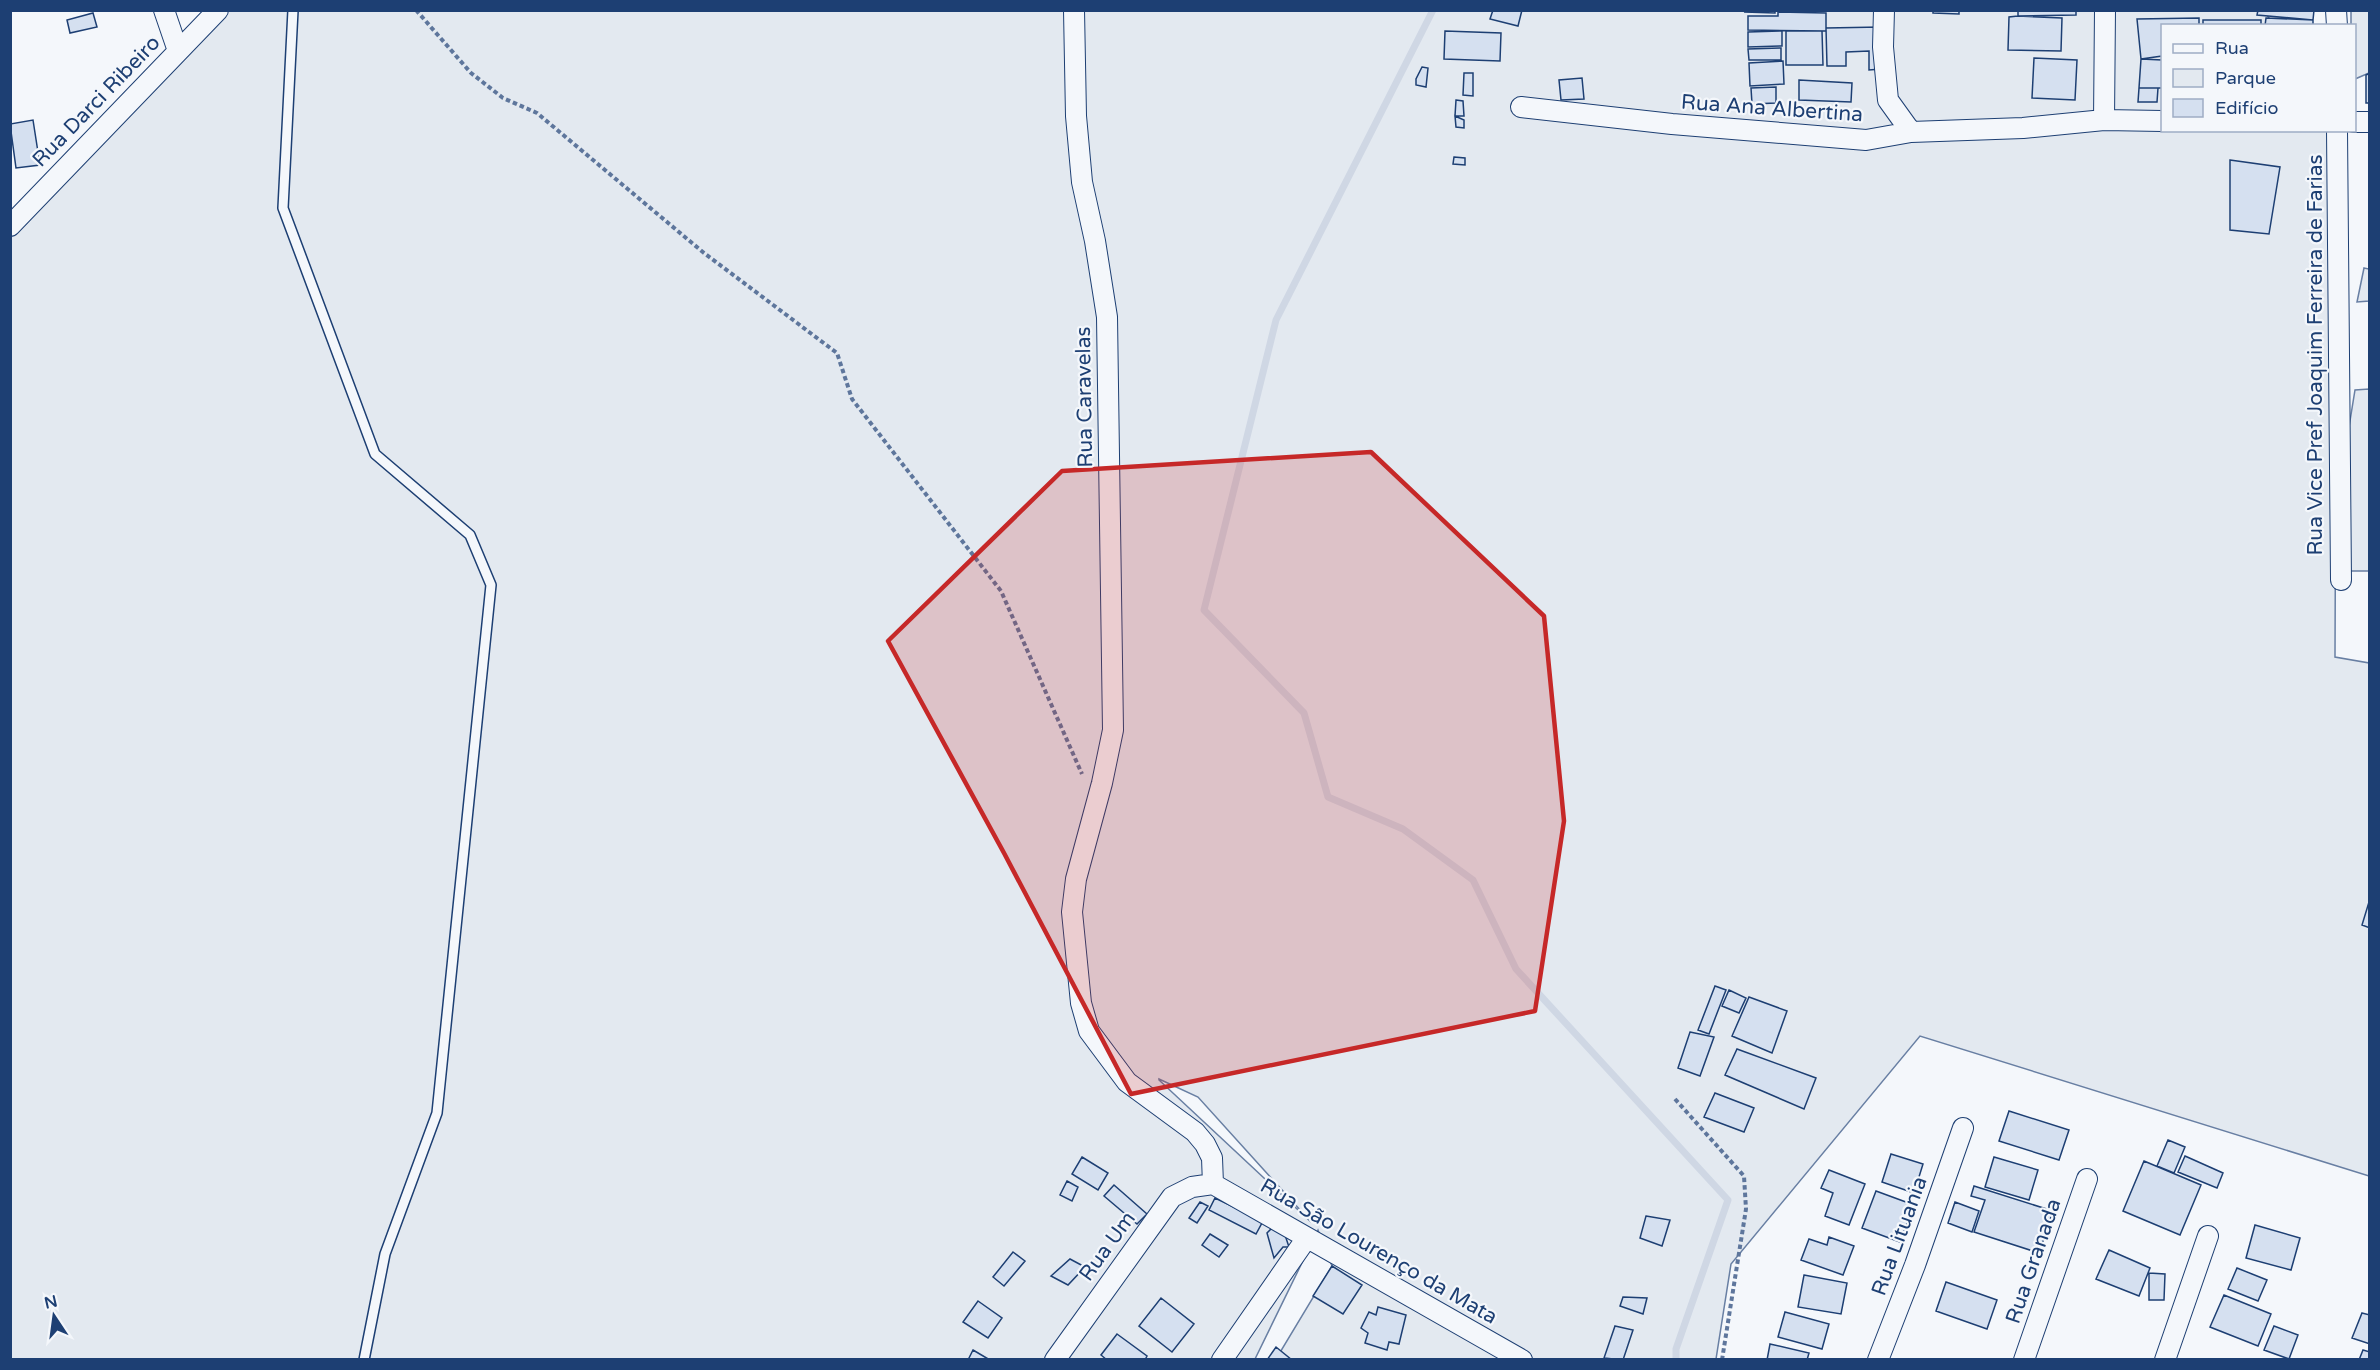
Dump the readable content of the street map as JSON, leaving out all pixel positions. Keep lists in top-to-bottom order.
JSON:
{
  "streets": {
    "street": [
      "Rua Darci Ribeiro",
      "Rua Ana Albertina",
      "Rua Vice Pref Joaquim Ferreira de Farias",
      "Rua Caravelas",
      "Rua Lituania",
      "Rua Um",
      "Rua São Lourenço da Mata",
      "Rua Granada"
    ]
  },
  "crossings": [
    ["Rua Caravelas", "Rua Um"],
    ["Rua Caravelas", "Rua São Lourenço da Mata"],
    ["Rua Um", "Rua São Lourenço da Mata"]
  ],
  "legend": ["Rua", "Parque", "Edifício"],
  "north": "top"
}
